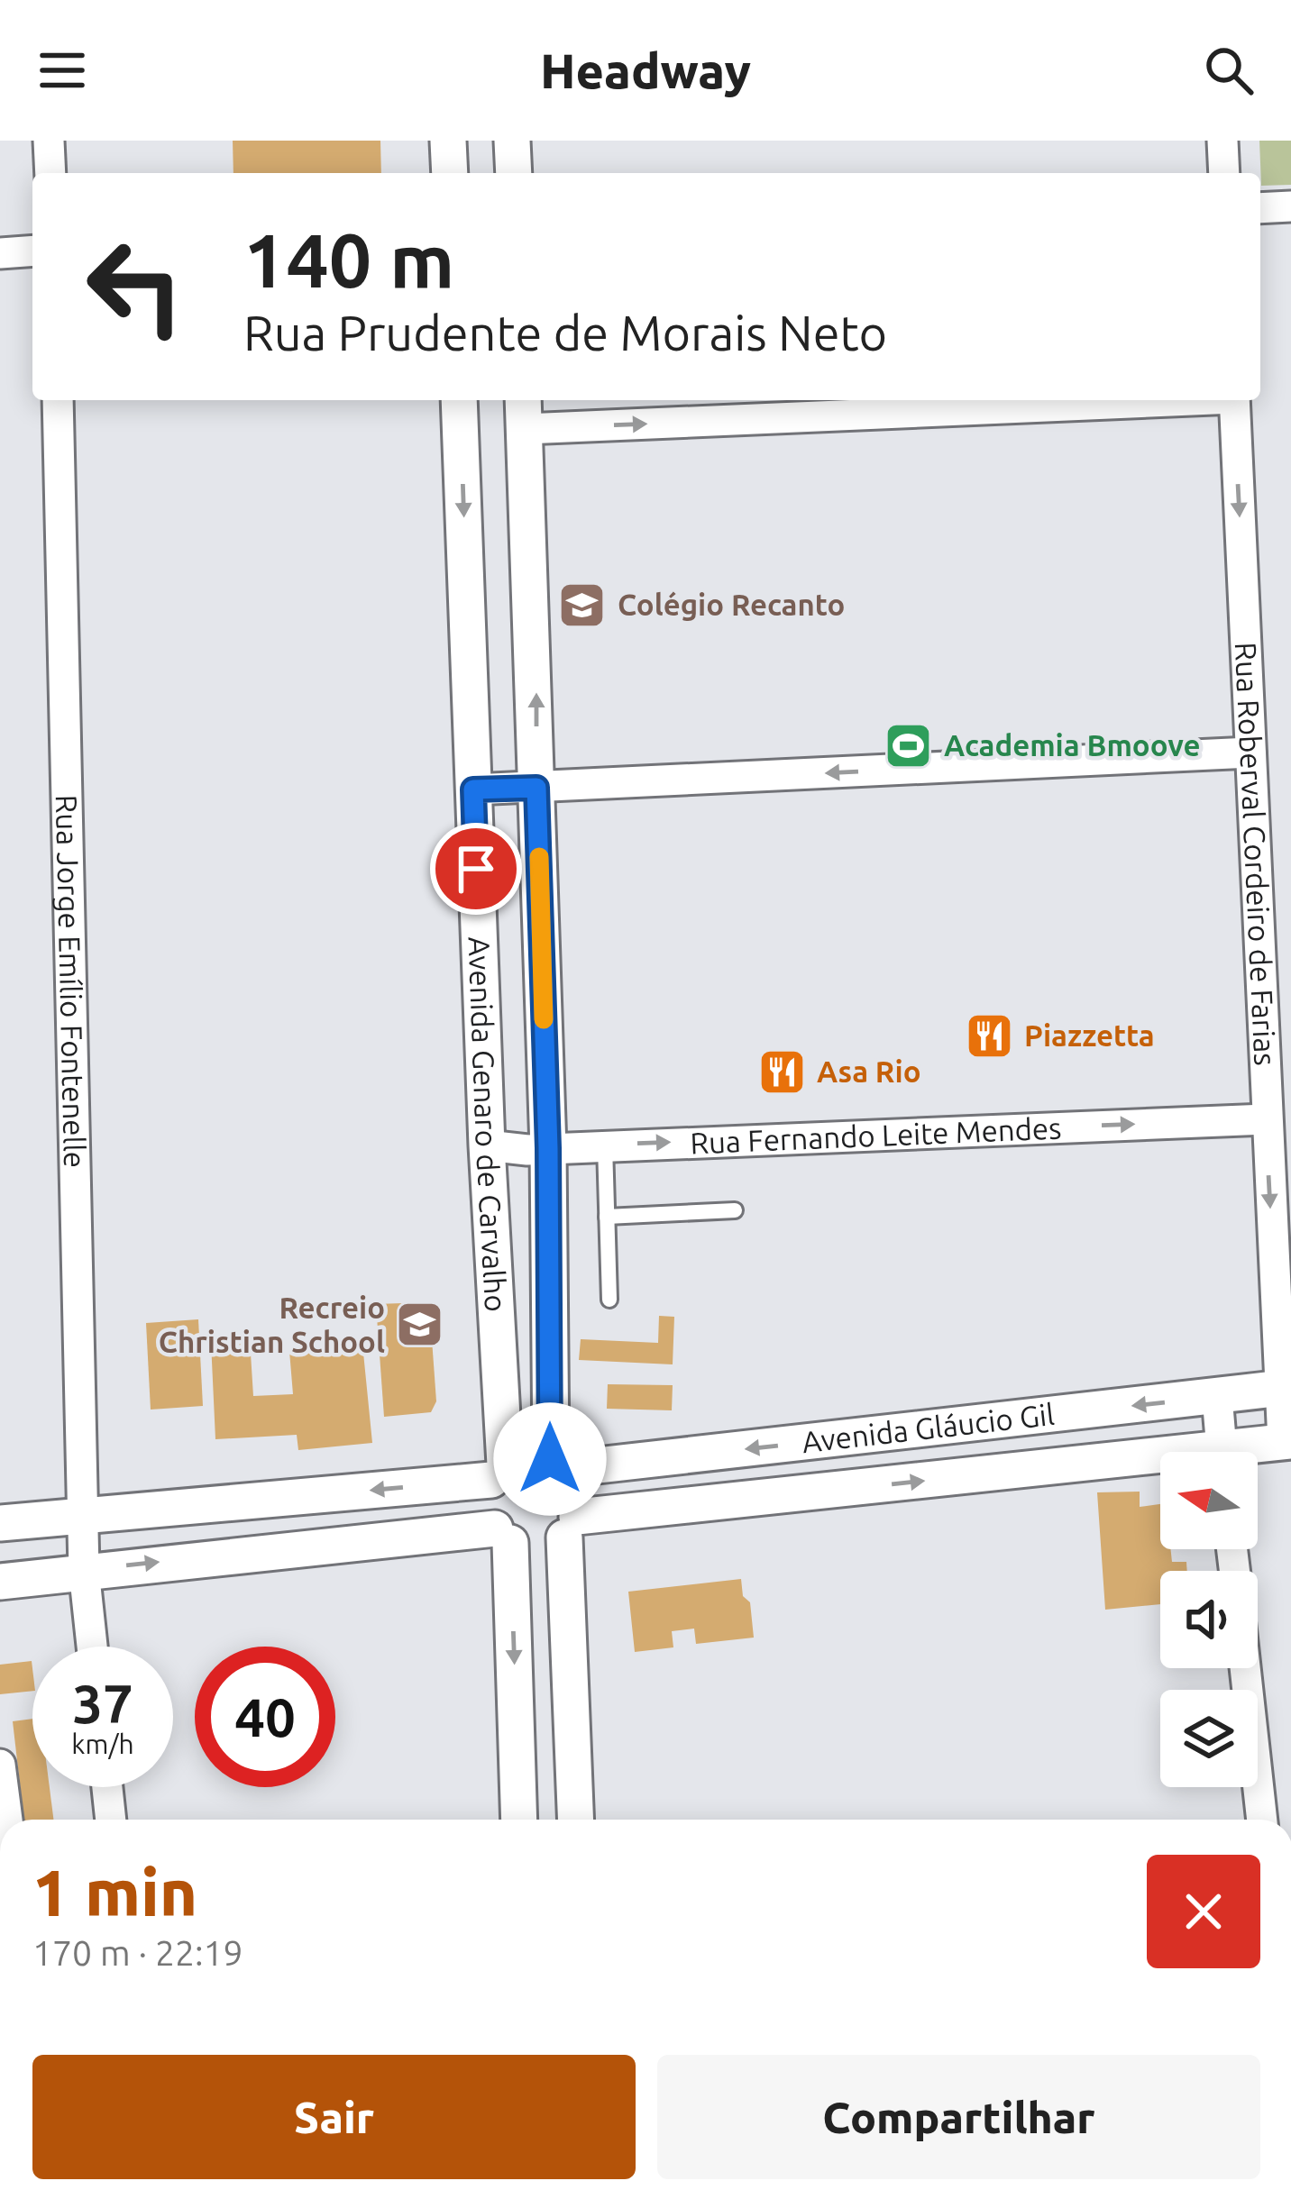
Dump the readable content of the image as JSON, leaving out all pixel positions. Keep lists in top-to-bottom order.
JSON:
{
  "streets": {
    "street": [
      "Rua Roberval Cordeiro de Farias",
      "Rua Jorge Emílio Fontenelle",
      "Avenida Genaro de Carvalho",
      "Rua Fernando Leite Mendes",
      "Avenida Gláucio Gil"
    ]
  },
  "crossings": [
    ["Rua Roberval Cordeiro de Farias", "Rua Fernando Leite Mendes"],
    ["Rua Roberval Cordeiro de Farias", "Avenida Gláucio Gil"],
    ["Avenida Genaro de Carvalho", "Rua Fernando Leite Mendes"],
    ["Avenida Genaro de Carvalho", "Avenida Gláucio Gil"]
  ],
  "one_way": ["Rua Roberval Cordeiro de Farias", "Rua Fernando Leite Mendes"],
  "places": {
    "school or university": ["Colégio Recanto", "Recreio Christian School"],
    "sports": ["Academia Bmoove"],
    "restaurant": ["Piazzetta", "Asa Rio"]
  },
  "north": "left",
  "page": {
    "header": "Headway",
    "turn": ["140 m", "Rua Prudente de Morais Neto"],
    "speed": "37 km/h",
    "limit": "40",
    "heading": ["1 min", "170 m · 22:19"],
    "buttons": ["Sair", "Compartilhar"]
  }
}
